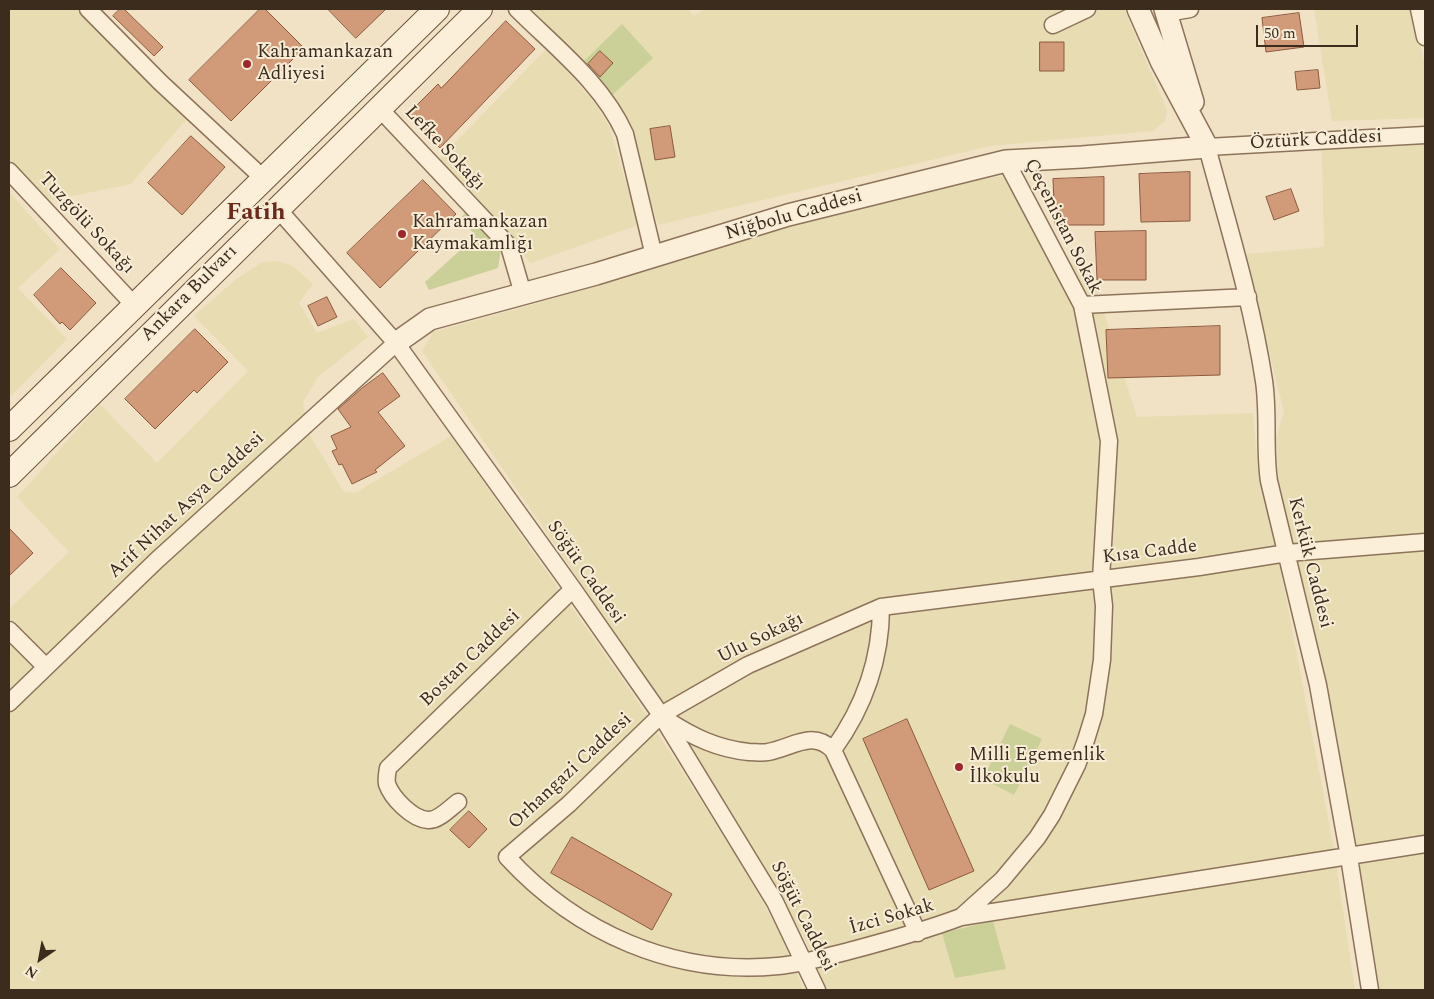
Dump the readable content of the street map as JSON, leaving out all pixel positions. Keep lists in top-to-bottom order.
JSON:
{
  "streets": {
    "main road": ["Ankara Bulvarı"],
    "street": [
      "Öztürk Caddesi",
      "Lefke Sokağı",
      "Niğbolu Caddesi",
      "Tuzgölü Sokağı",
      "Çeçenistan Sokak",
      "Arif Nihat Asya Caddesi",
      "Kısa Cadde",
      "Kerkük Caddesi",
      "Söğüt Caddesi",
      "Ulu Sokağı",
      "Bostan Caddesi",
      "Orhangazi Caddesi",
      "İzci Sokak"
    ]
  },
  "crossings": [
    ["Öztürk Caddesi", "Niğbolu Caddesi"],
    ["Öztürk Caddesi", "Kerkük Caddesi"],
    ["Lefke Sokağı", "Niğbolu Caddesi"],
    ["Lefke Sokağı", "Ankara Bulvarı"],
    ["Niğbolu Caddesi", "Çeçenistan Sokak"],
    ["Niğbolu Caddesi", "Arif Nihat Asya Caddesi"],
    ["Niğbolu Caddesi", "Kerkük Caddesi"],
    ["Niğbolu Caddesi", "Söğüt Caddesi"],
    ["Tuzgölü Sokağı", "Ankara Bulvarı"],
    ["Çeçenistan Sokak", "Kısa Cadde"],
    ["Çeçenistan Sokak", "İzci Sokak"],
    ["Ankara Bulvarı", "Söğüt Caddesi"],
    ["Arif Nihat Asya Caddesi", "Söğüt Caddesi"],
    ["Kısa Cadde", "Kerkük Caddesi"],
    ["Kısa Cadde", "Ulu Sokağı"],
    ["Söğüt Caddesi", "Ulu Sokağı"],
    ["Söğüt Caddesi", "Bostan Caddesi"],
    ["Söğüt Caddesi", "Orhangazi Caddesi"],
    ["Söğüt Caddesi", "İzci Sokak"],
    ["Ulu Sokağı", "Orhangazi Caddesi"],
    ["Orhangazi Caddesi", "İzci Sokak"]
  ],
  "districts": ["Fatih"],
  "places": ["Kahramankazan Adliyesi", "Kahramankazan Kaymakamlığı", "Milli Egemenlik İlkokulu"],
  "scale_bar": "50 m",
  "north": "bottom left"
}
